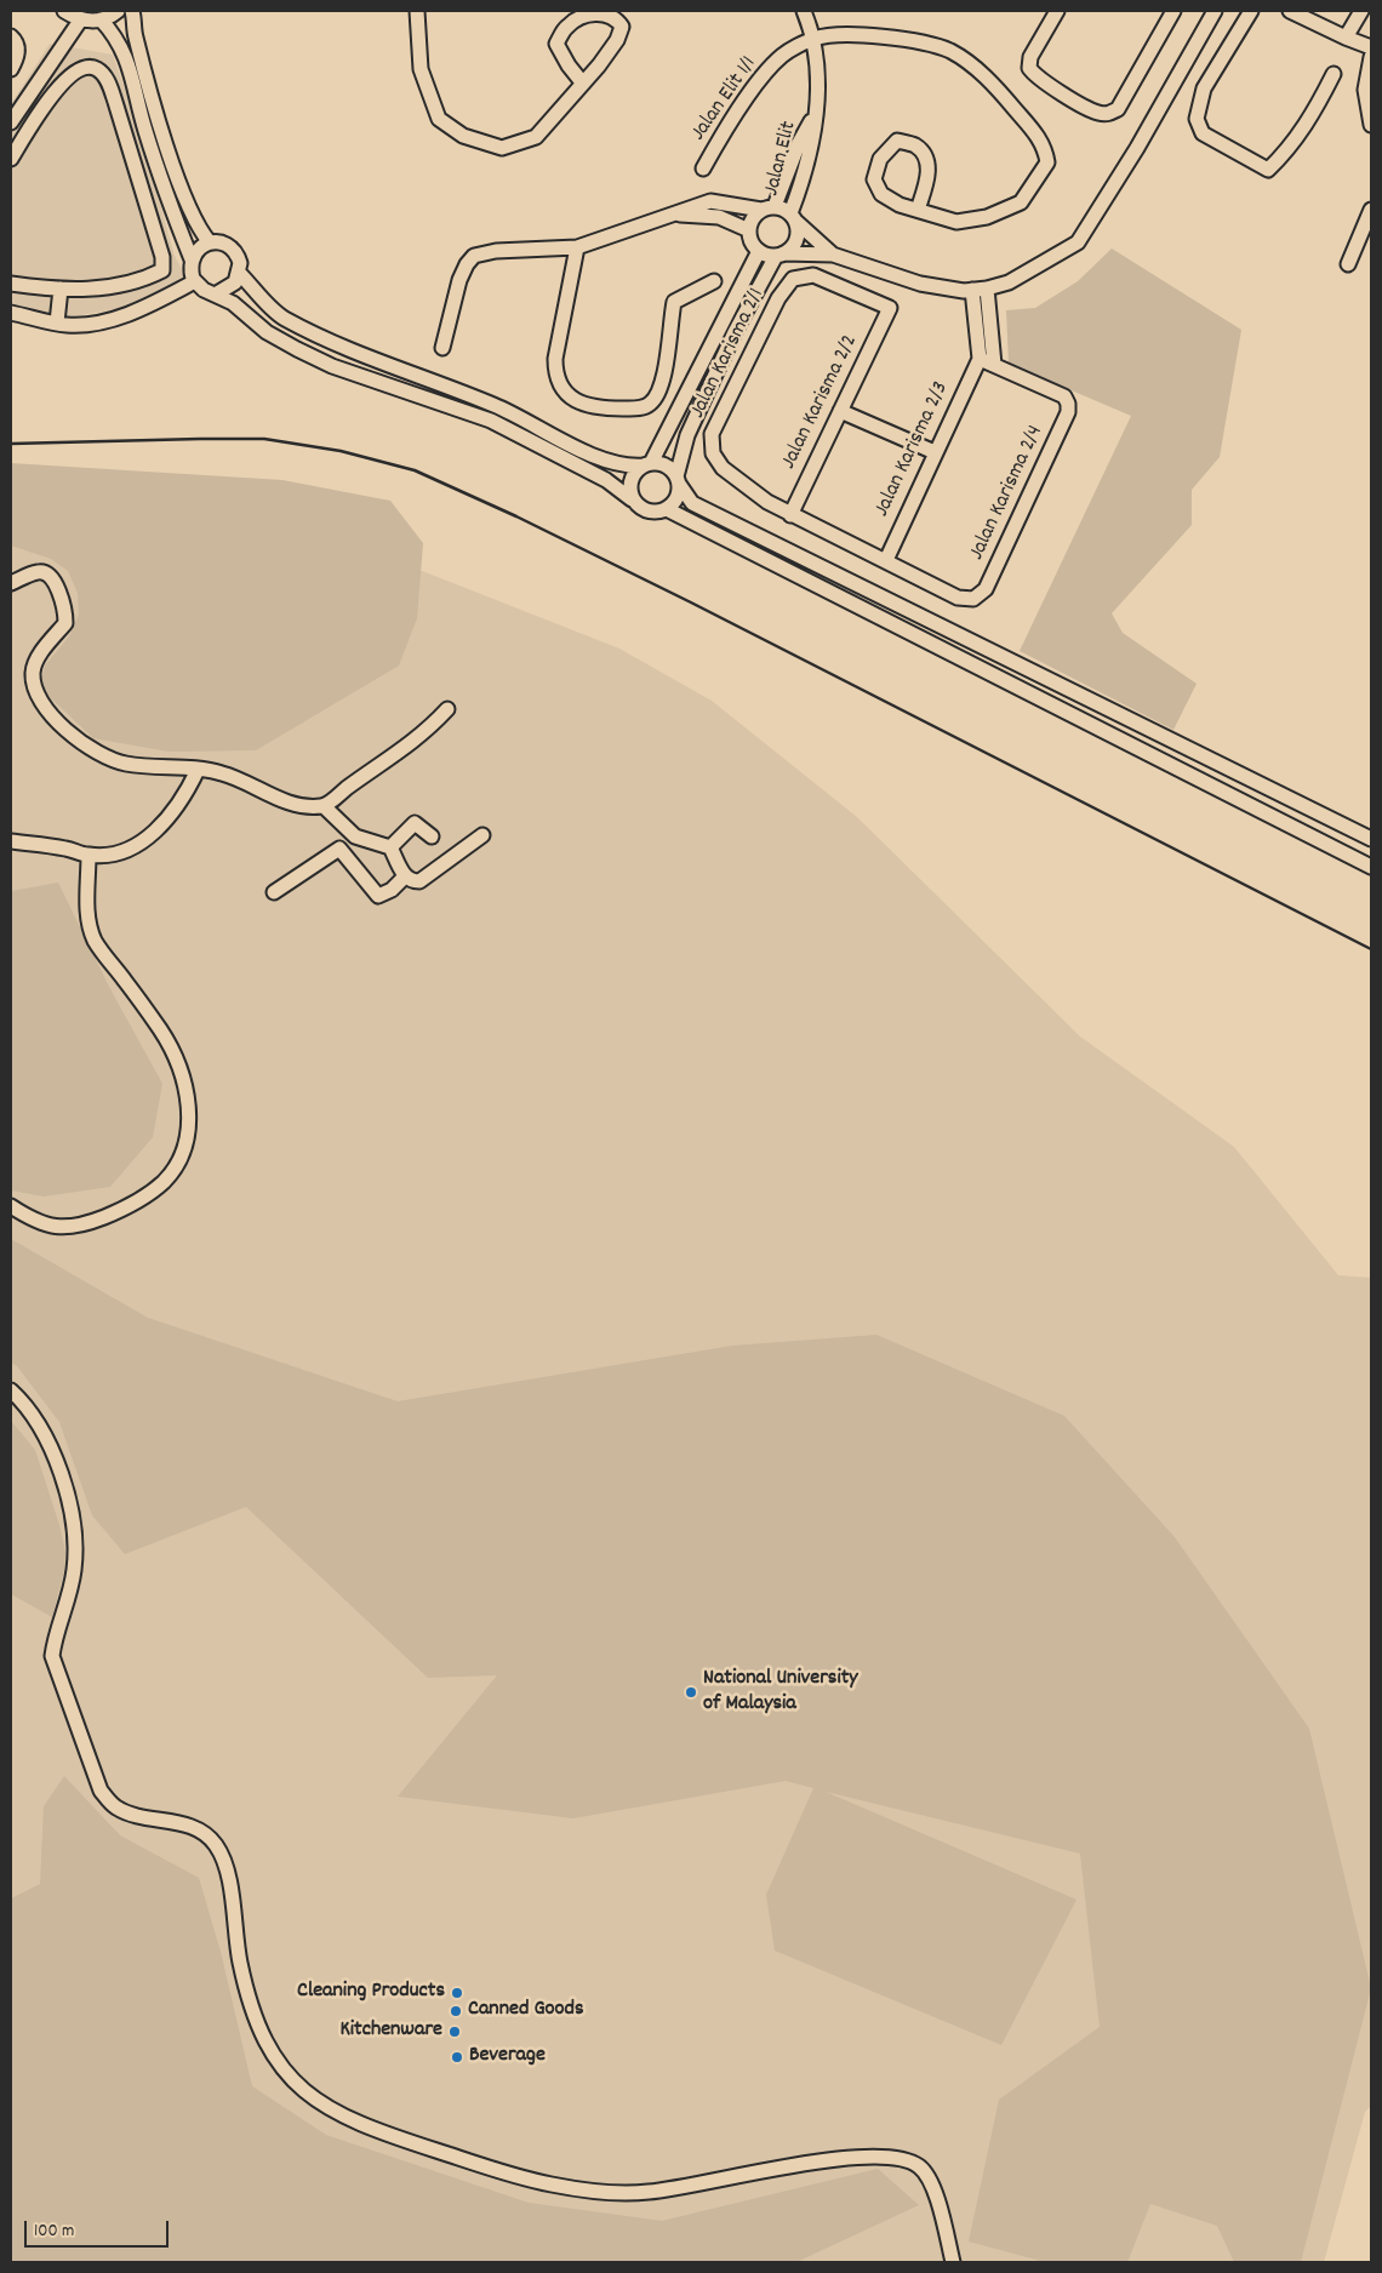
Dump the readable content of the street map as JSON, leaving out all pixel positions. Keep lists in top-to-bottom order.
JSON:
{
  "streets": {
    "street": [
      "Jalan Elit 1/1",
      "Jalan Elit",
      "Jalan Karisma 2/1",
      "Jalan Karisma 2/2",
      "Jalan Karisma 2/3",
      "Jalan Karisma 2/4"
    ]
  },
  "crossings": [
    ["Jalan Elit 1/1", "Jalan Elit"],
    ["Jalan Karisma 2/1", "Jalan Karisma 2/2"],
    ["Jalan Karisma 2/3", "Jalan Karisma 2/4"]
  ],
  "places": [
    "National University of Malaysia",
    "Cleaning Products",
    "Canned Goods",
    "Kitchenware",
    "Beverage"
  ],
  "scale_bar": "100 m"
}
